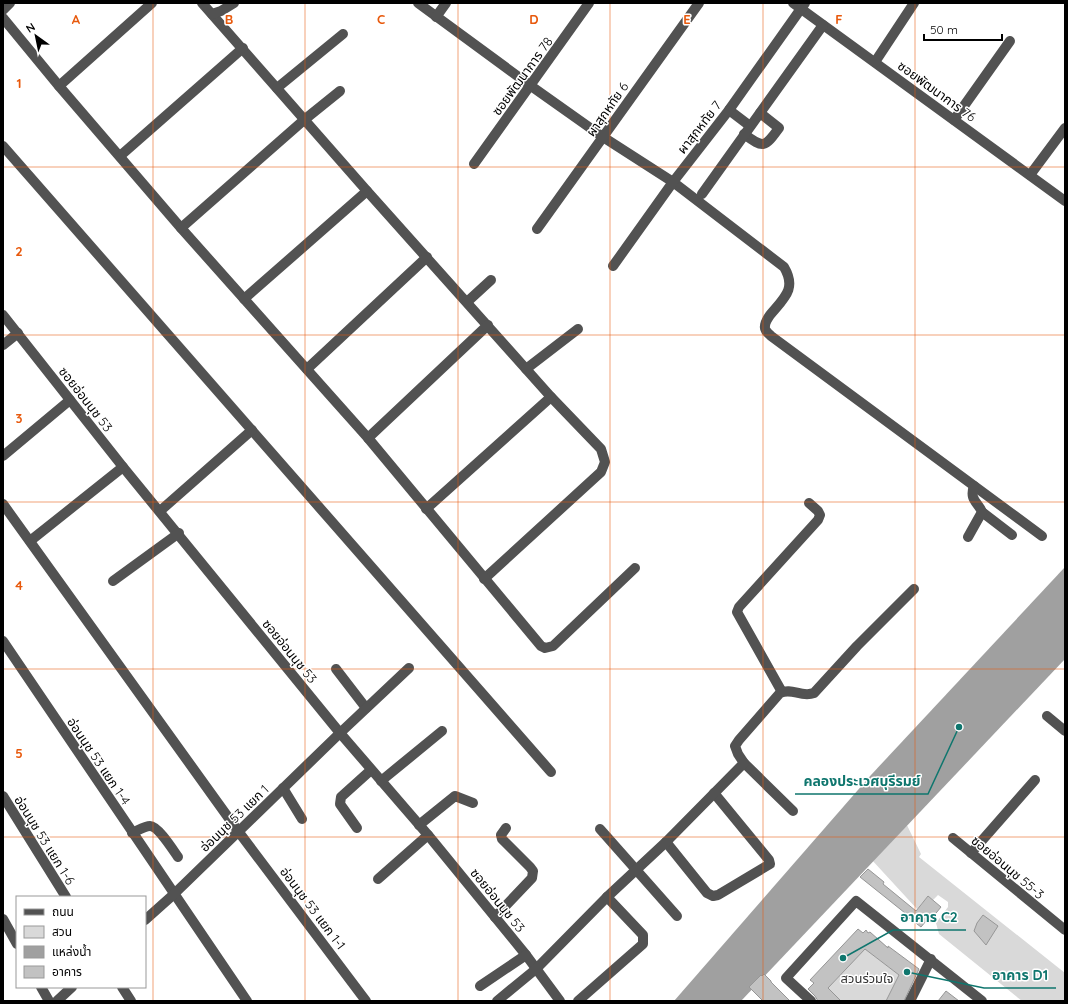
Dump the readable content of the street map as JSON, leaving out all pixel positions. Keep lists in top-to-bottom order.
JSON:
{
  "streets": {
    "street": [
      "ซอยพัฒนาการ 78",
      "ซอยพัฒนาการ 76",
      "ผาสุกหทัย 6",
      "ผาสุกหทัย 7",
      "ซอยอ่อนนุช 53",
      "อ่อนนุช 53 แยก 1-4",
      "อ่อนนุช 53 แยก 1",
      "อ่อนนุช 53 แยก 1-6",
      "ซอยอ่อนนุช 55-3",
      "อ่อนนุช 53 แยก 1-1"
    ]
  },
  "crossings": [
    ["ซอยพัฒนาการ 76", "ผาสุกหทัย 7"],
    ["ซอยอ่อนนุช 53", "อ่อนนุช 53 แยก 1"],
    ["อ่อนนุช 53 แยก 1-4", "อ่อนนุช 53 แยก 1"],
    ["อ่อนนุช 53 แยก 1", "อ่อนนุช 53 แยก 1-1"]
  ],
  "parks": ["สวนร่วมใจ"],
  "places": ["คลองประเวศบุรีรมย์", "อาคาร C2", "อาคาร D1"],
  "legend": [
    "ถนน",
    "สวน",
    "แหล่งน้ำ",
    "อาคาร"
  ],
  "scale_bar": "50 m",
  "north": "top left",
  "grid": {
    "columns": [
      "A",
      "B",
      "C",
      "D",
      "E",
      "F"
    ],
    "rows": [
      "1",
      "2",
      "3",
      "4",
      "5"
    ]
  }
}
